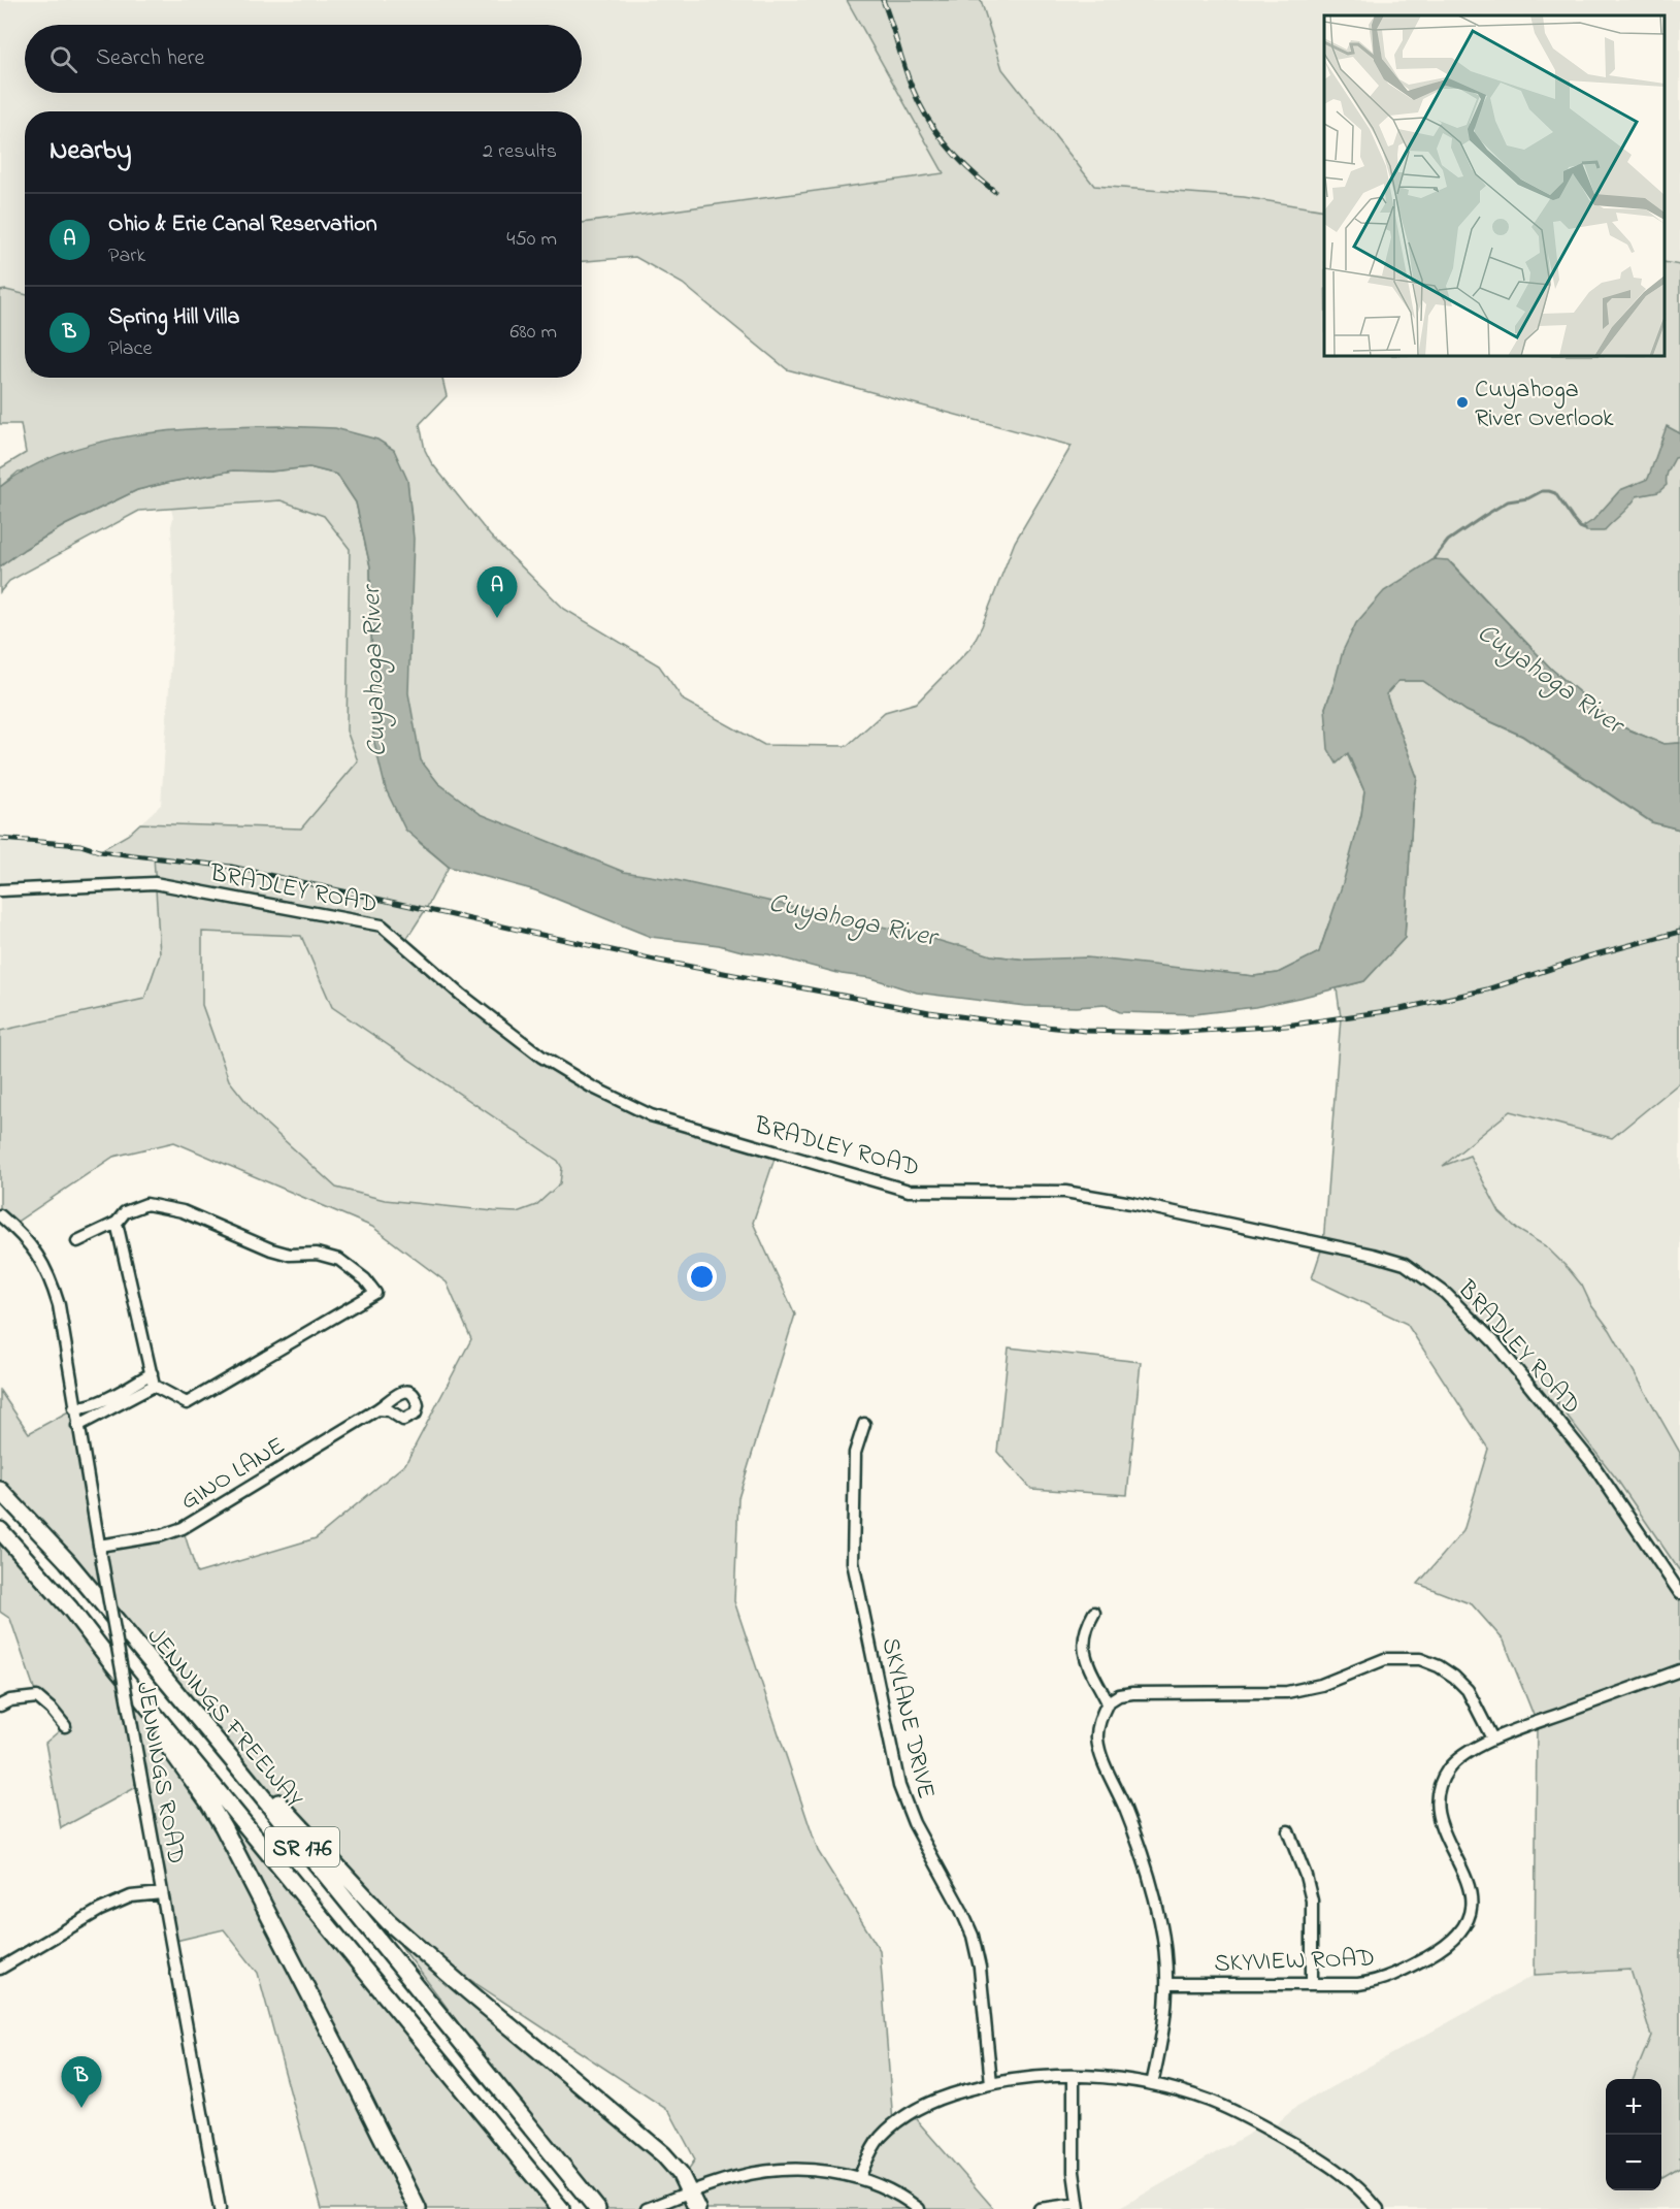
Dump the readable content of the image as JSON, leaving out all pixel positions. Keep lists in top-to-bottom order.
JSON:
{
  "streets": {
    "highway": ["JENNINGS FREEWAY", "SR 176"],
    "street": [
      "BRADLEY ROAD",
      "GINO LANE",
      "SKYLANE DRIVE",
      "JENNINGS ROAD",
      "SKYVIEW ROAD"
    ]
  },
  "crossings": [
    ["GINO LANE", "JENNINGS ROAD"]
  ],
  "water": ["Cuyahoga River"],
  "places": ["Cuyahoga River Overlook"],
  "page": {
    "search": "Search here",
    "heading": ["Nearby", "2 results"],
    "list": [
      {
        "mark": "A",
        "name": "Ohio & Erie Canal Reservation",
        "note": "Park",
        "value": "450 m"
      },
      {
        "mark": "B",
        "name": "Spring Hill Villa",
        "note": "Place",
        "value": "680 m"
      }
    ],
    "pins": ["A", "B"],
    "map_buttons": ["+", "−"]
  }
}
